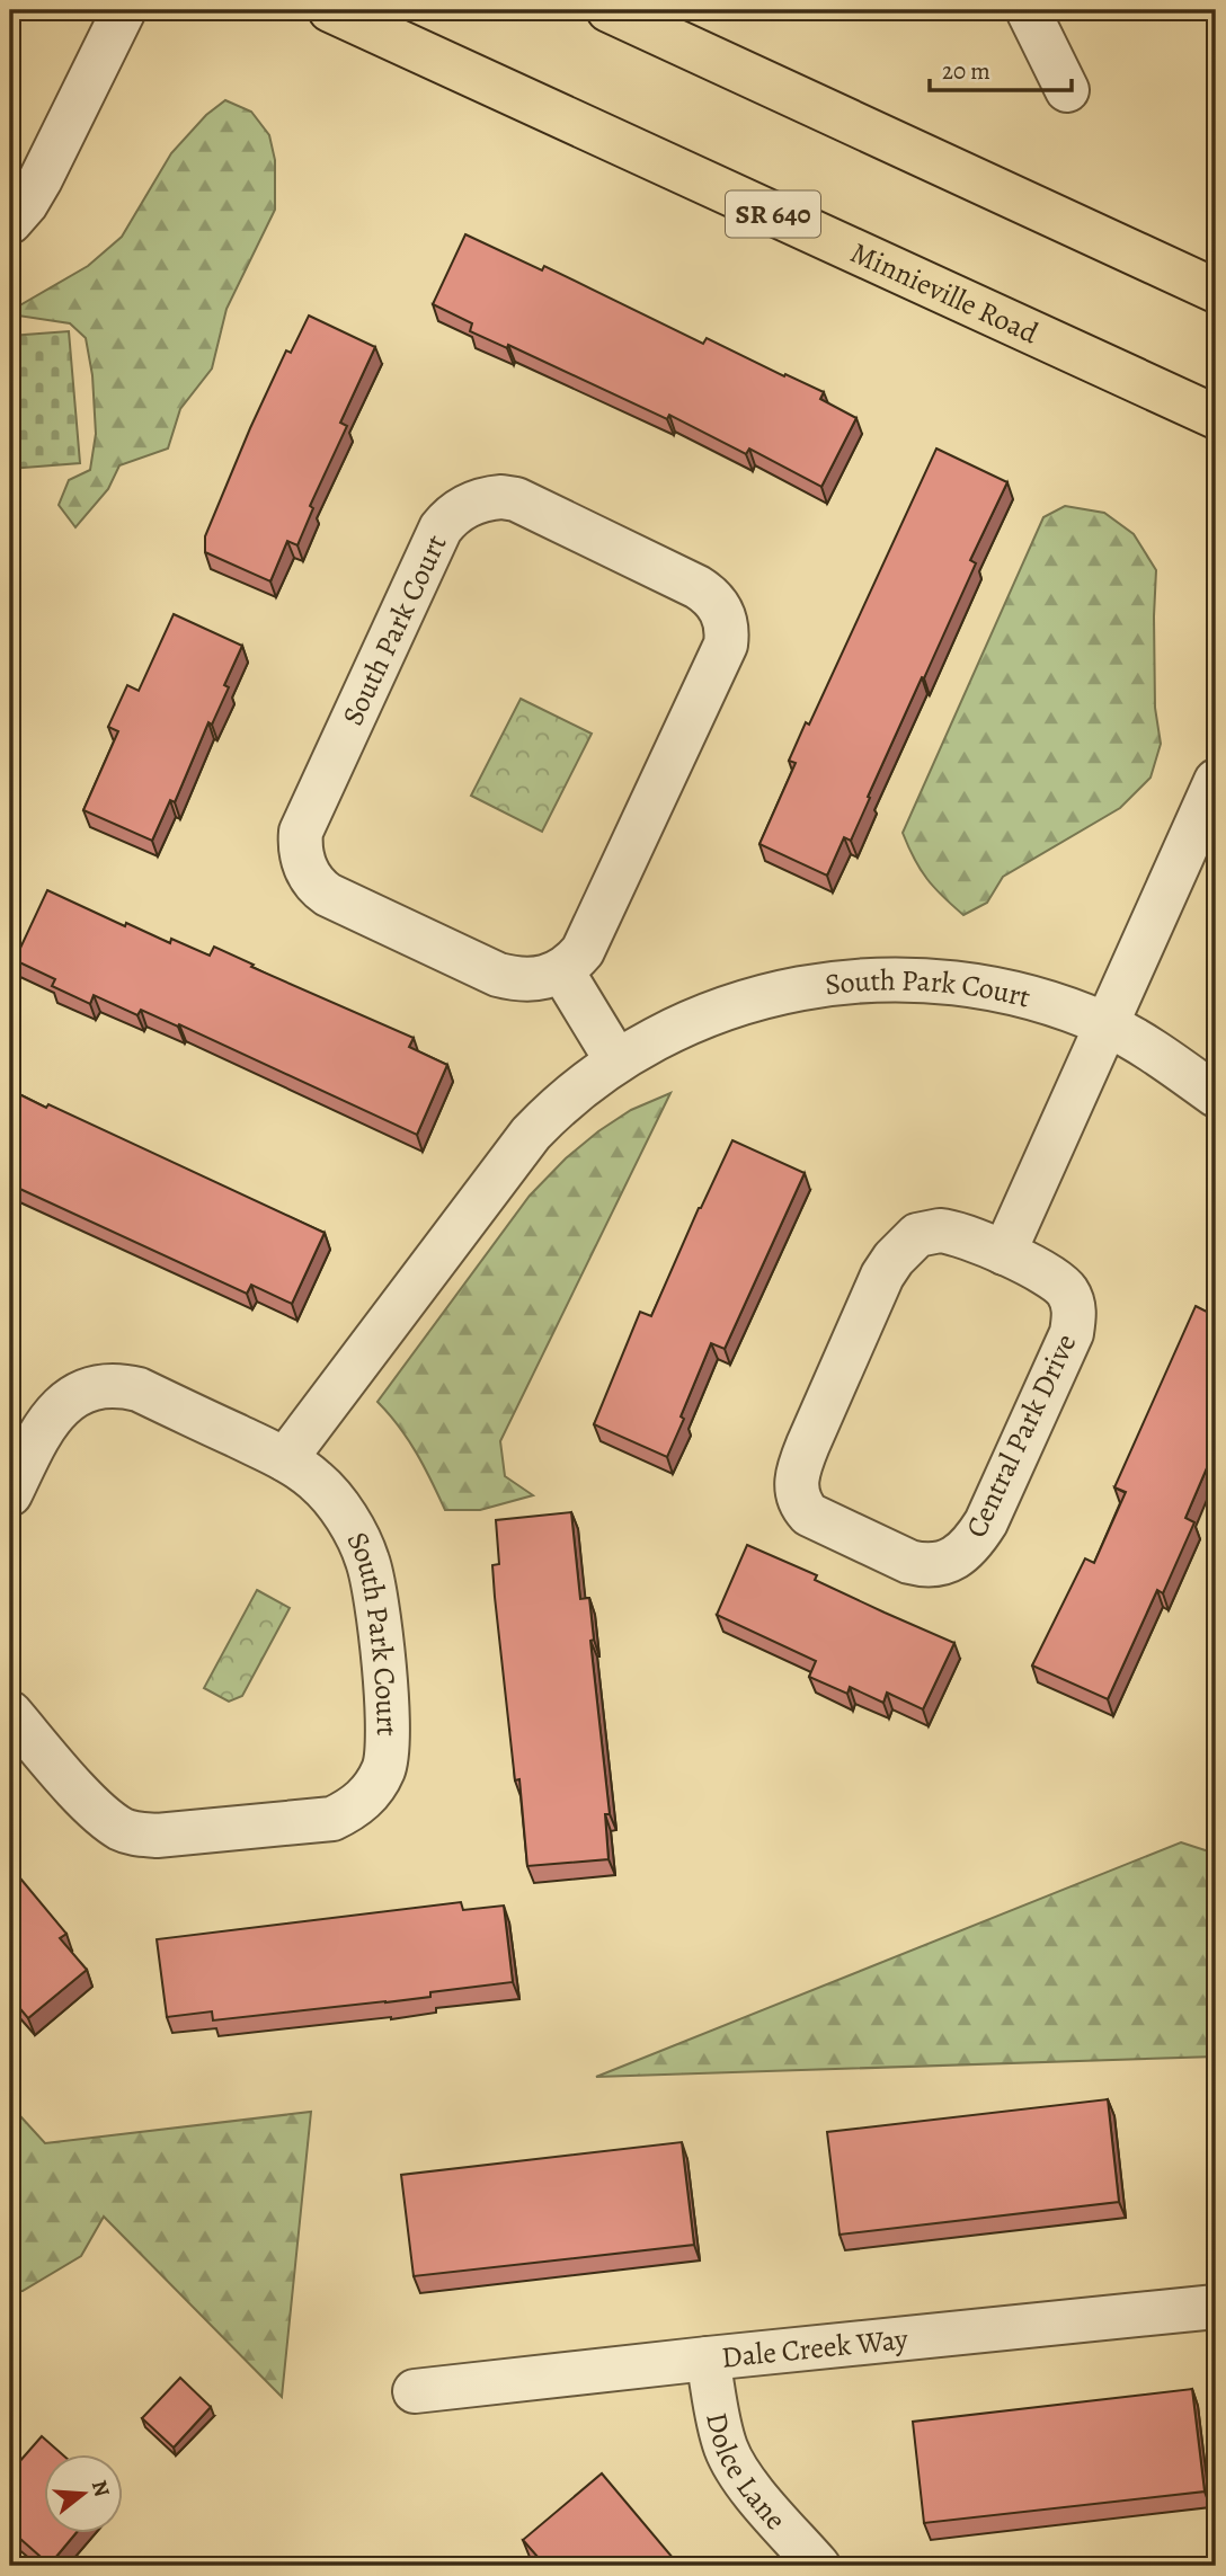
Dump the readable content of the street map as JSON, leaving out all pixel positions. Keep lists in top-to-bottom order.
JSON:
{
  "streets": {
    "main road": ["SR 640", "Minnieville Road"],
    "street": [
      "South Park Court",
      "Central Park Drive",
      "Dale Creek Way",
      "Dolce Lane"
    ]
  },
  "crossings": [
    ["Dale Creek Way", "Dolce Lane"]
  ],
  "scale_bar": "20 m",
  "north": "right"
}
